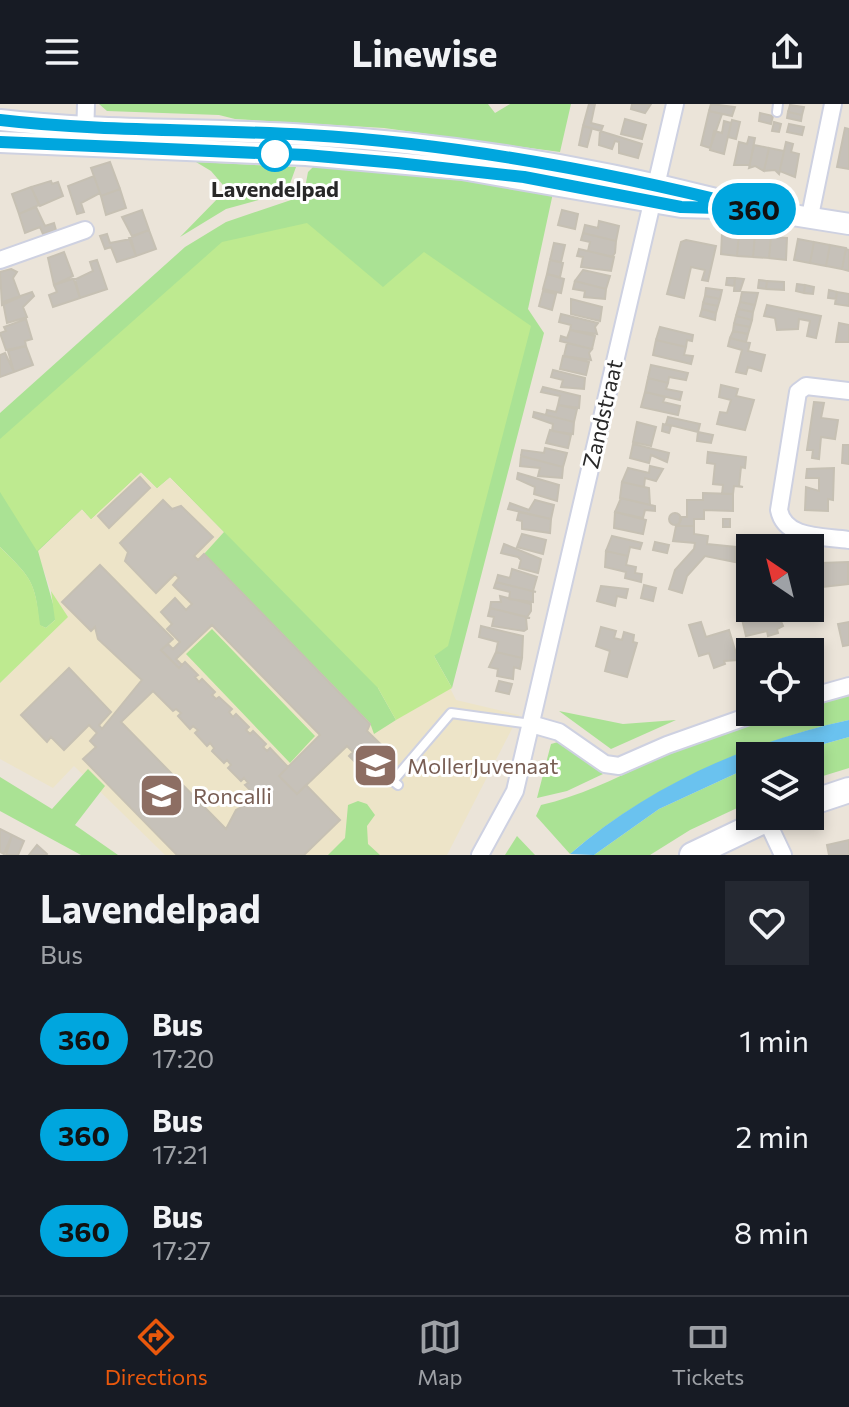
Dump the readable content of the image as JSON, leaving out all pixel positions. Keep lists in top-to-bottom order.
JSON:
{
  "streets": {
    "street": ["Zandstraat"]
  },
  "places": {
    "other": ["Lavendelpad"],
    "school or university": ["MollerJuvenaat", "Roncalli"]
  },
  "lines": ["bus line 360"],
  "north": "top left",
  "page": {
    "header": "Linewise",
    "on_map": "360",
    "heading": ["Lavendelpad", "Bus"],
    "list": [
      {
        "mark": "360",
        "name": "Bus",
        "note": "17:20",
        "value": "1 min"
      },
      {
        "mark": "360",
        "name": "Bus",
        "note": "17:21",
        "value": "2 min"
      },
      {
        "mark": "360",
        "name": "Bus",
        "note": "17:27",
        "value": "8 min"
      }
    ],
    "tabs": ["Directions", "Map", "Tickets"]
  }
}
